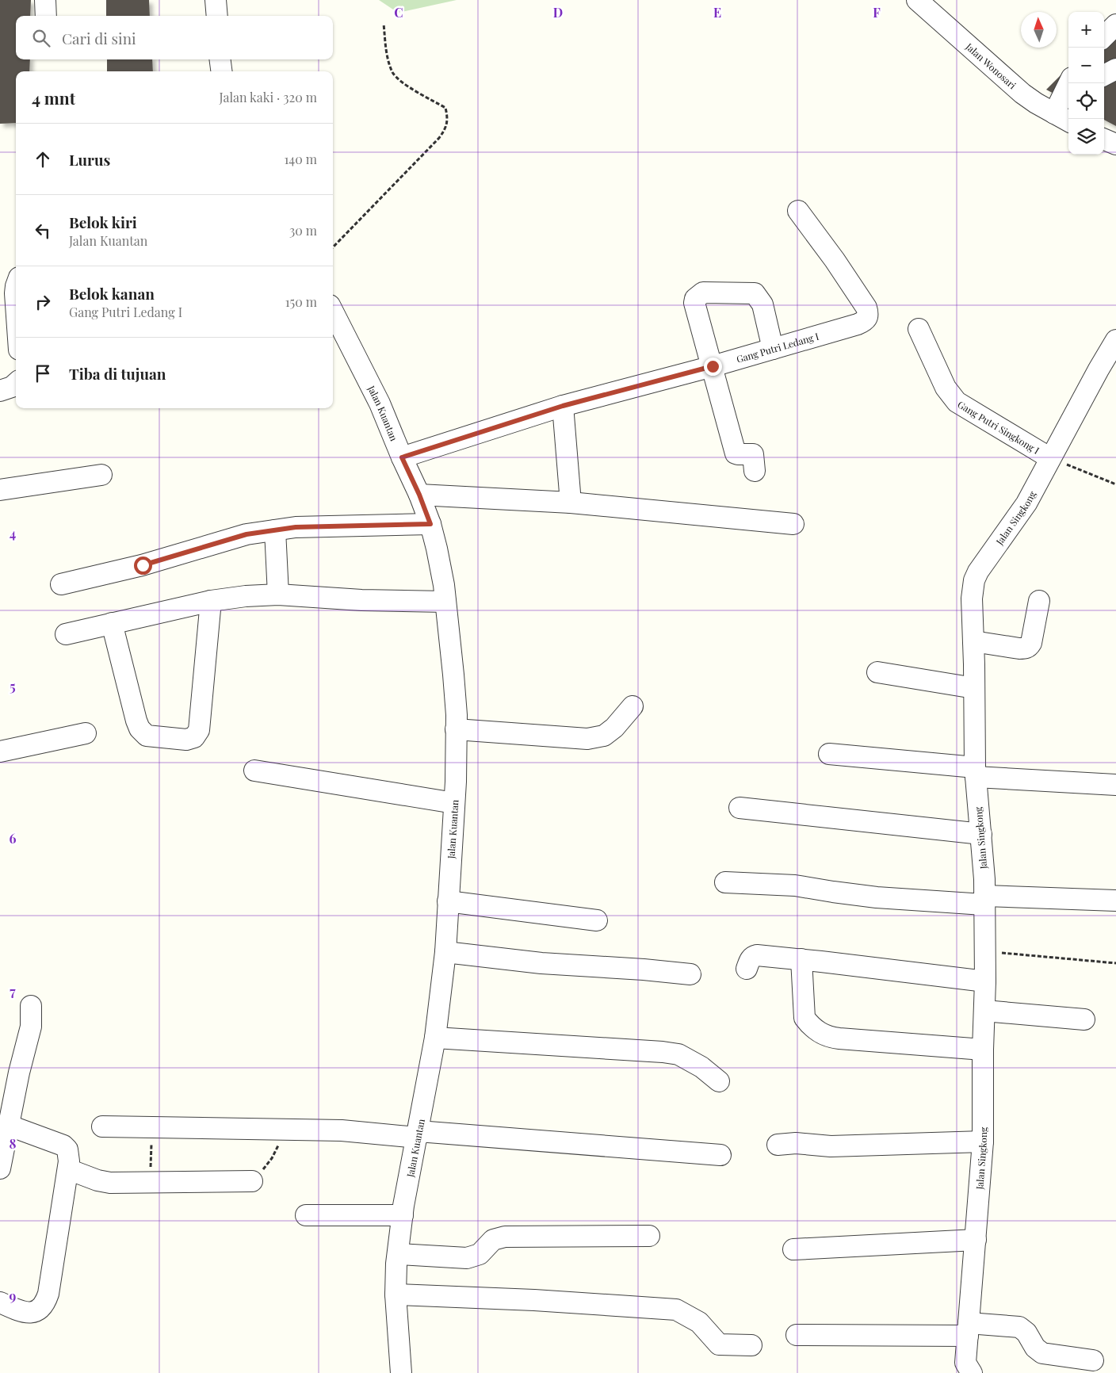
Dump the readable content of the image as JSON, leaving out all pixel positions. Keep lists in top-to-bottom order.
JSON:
{
  "streets": {
    "street": [
      "Jalan Wonosari",
      "Gang Putri Ledang I",
      "Jalan Kuantan",
      "Gang Putri Singkong I",
      "Jalan Singkong"
    ]
  },
  "crossings": [
    ["Gang Putri Ledang I", "Jalan Kuantan"],
    ["Gang Putri Singkong I", "Jalan Singkong"]
  ],
  "north": "top",
  "page": {
    "map_buttons": ["+", "−"],
    "search": "Cari di sini",
    "heading": ["4 mnt", "Jalan kaki · 320 m"],
    "list": [
      ["Lurus", "140 m"],
      ["Belok kiri", "Jalan Kuantan", "30 m"],
      ["Belok kanan", "Gang Putri Ledang I", "150 m"],
      "Tiba di tujuan"
    ]
  },
  "grid": {
    "columns": [
      "C",
      "D",
      "E",
      "F"
    ],
    "rows": [
      "4",
      "5",
      "6",
      "7",
      "8",
      "9"
    ]
  }
}
